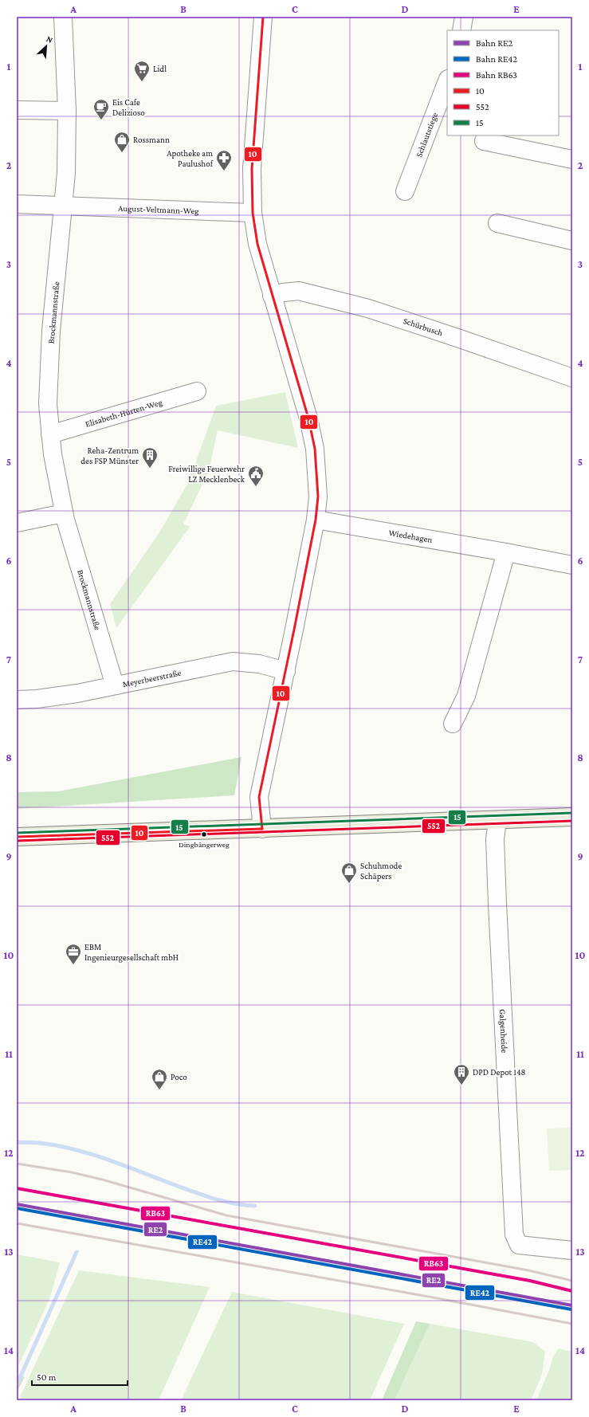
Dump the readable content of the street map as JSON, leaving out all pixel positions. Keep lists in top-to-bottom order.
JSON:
{
  "streets": {
    "street": [
      "Schlautstiege",
      "August-Veltmann-Weg",
      "Brockmannstraße",
      "Schürbusch",
      "Elisabeth-Hürten-Weg",
      "Wiedehagen",
      "Meyerbeerstraße",
      "Galgenheide"
    ]
  },
  "crossings": [
    ["August-Veltmann-Weg", "Brockmannstraße"],
    ["Brockmannstraße", "Elisabeth-Hürten-Weg"],
    ["Brockmannstraße", "Meyerbeerstraße"]
  ],
  "places": {
    "supermarket": ["Lidl"],
    "cafe": ["Eis Cafe Delizioso"],
    "shop": ["Rossmann", "Schuhmode Schäpers", "Poco"],
    "pharmacy": ["Apotheke am Paulushof"],
    "building": ["Reha-Zentrum des FSP Münster", "DPD Depot 148"],
    "public building": ["Freiwillige Feuerwehr LZ Mecklenbeck"],
    "other": ["Dingbängerweg"],
    "office": ["EBM Ingenieurgesellschaft mbH"]
  },
  "lines": [
    "transit line 10",
    "transit line 15",
    "transit line 552",
    "rail line RB63",
    "rail line RE2",
    "rail line RE42"
  ],
  "legend": [
    "Bahn RE2",
    "Bahn RE42",
    "Bahn RB63",
    "10",
    "552",
    "15"
  ],
  "scale_bar": "50 m",
  "north": "top right",
  "grid": {
    "columns": [
      "A",
      "B",
      "C",
      "D",
      "E"
    ],
    "rows": [
      "1",
      "2",
      "3",
      "4",
      "5",
      "6",
      "7",
      "8",
      "9",
      "10",
      "11",
      "12",
      "13",
      "14"
    ]
  }
}
